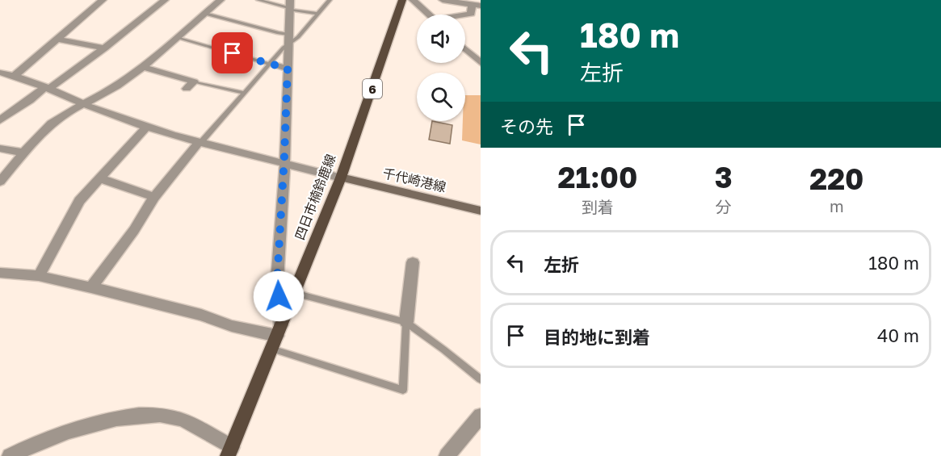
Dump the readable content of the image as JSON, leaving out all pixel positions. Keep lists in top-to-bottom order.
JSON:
{
  "streets": {
    "main road": ["6", "千代崎港線", "四日市楠鈴鹿線"]
  },
  "crossings": [
    ["千代崎港線", "四日市楠鈴鹿線"]
  ],
  "page": {
    "turn": ["180 m", "左折"],
    "then": "その先",
    "eta": [
      "21:00",
      "到着",
      "3",
      "分",
      "220",
      "m"
    ],
    "list": [
      {
        "name": "左折",
        "value": "180 m"
      },
      {
        "name": "目的地に到着",
        "value": "40 m"
      }
    ]
  }
}
